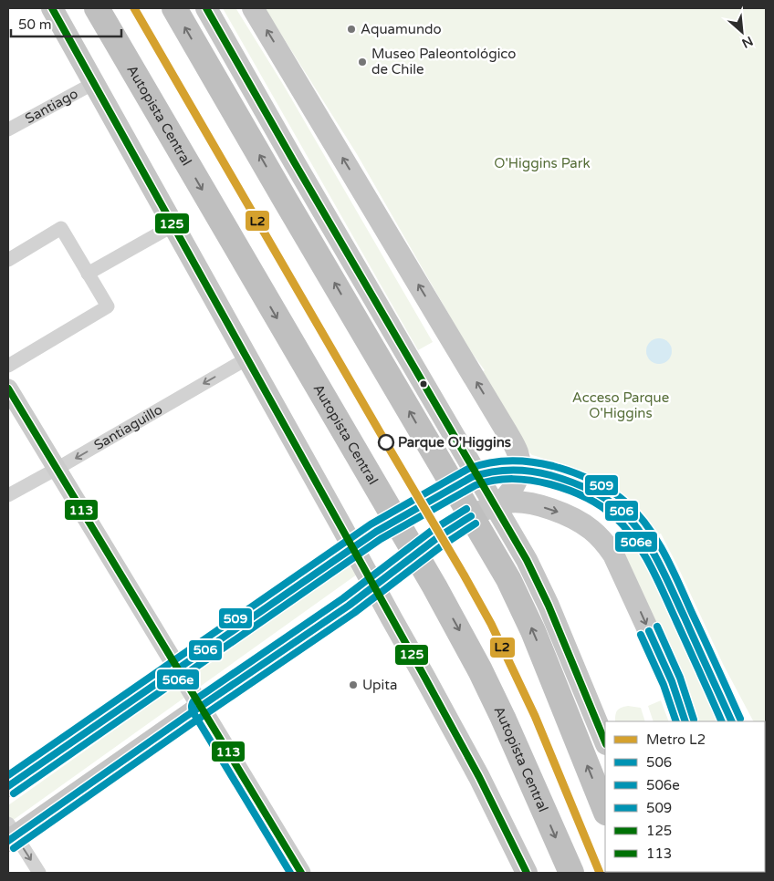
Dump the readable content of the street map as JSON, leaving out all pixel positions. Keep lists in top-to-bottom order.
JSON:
{
  "streets": {
    "highway": ["Autopista Central"],
    "street": ["Santiago", "Santiaguillo"]
  },
  "one_way": ["Santiaguillo"],
  "parks": ["O'Higgins Park", "Acceso Parque O'Higgins"],
  "places": [
    "Aquamundo",
    "Museo Paleontológico de Chile",
    "Parque O'Higgins",
    "Upita"
  ],
  "lines": [
    "metro line L2",
    "transit line 125",
    "transit line 113",
    "transit line 509",
    "transit line 506",
    "transit line 506e"
  ],
  "legend": [
    "Metro L2",
    "506",
    "506e",
    "509",
    "125",
    "113"
  ],
  "scale_bar": "50 m",
  "north": "bottom right"
}
